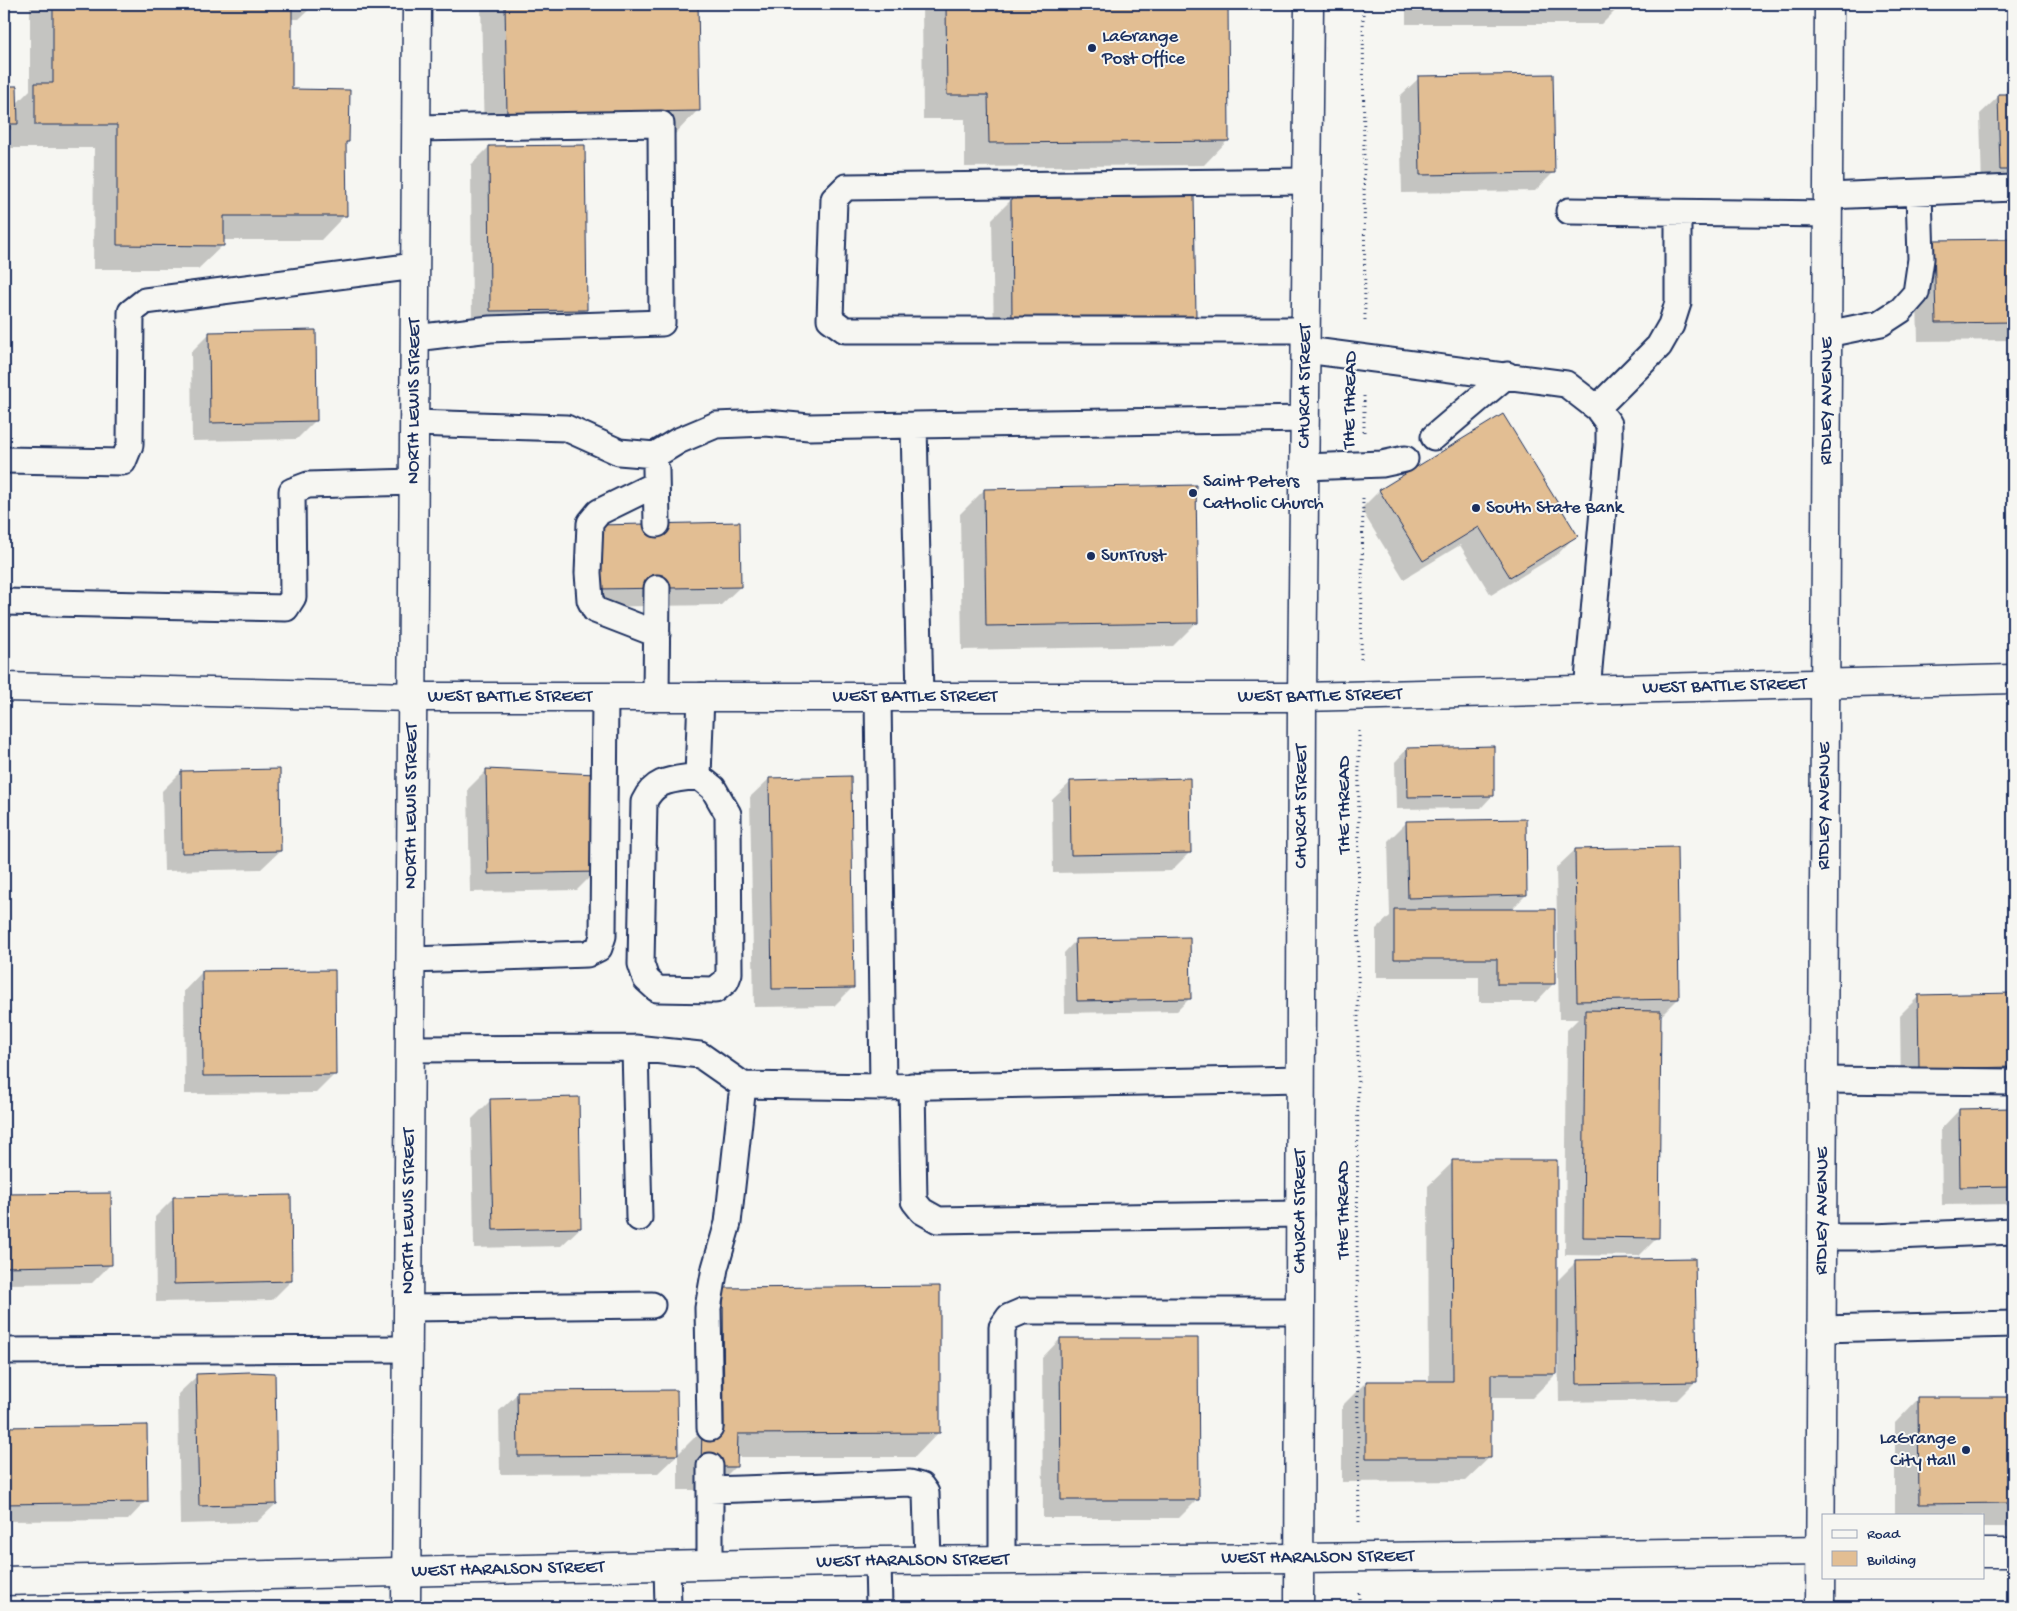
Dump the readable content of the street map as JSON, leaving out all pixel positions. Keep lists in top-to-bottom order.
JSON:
{
  "streets": {
    "street": [
      "CHURCH STREET",
      "NORTH LEWIS STREET",
      "RIDLEY AVENUE",
      "WEST BATTLE STREET",
      "WEST HARALSON STREET"
    ],
    "path": ["THE THREAD"]
  },
  "crossings": [
    ["CHURCH STREET", "WEST BATTLE STREET"],
    ["CHURCH STREET", "WEST HARALSON STREET"],
    ["THE THREAD", "WEST BATTLE STREET"],
    ["THE THREAD", "WEST HARALSON STREET"],
    ["NORTH LEWIS STREET", "WEST BATTLE STREET"],
    ["NORTH LEWIS STREET", "WEST HARALSON STREET"],
    ["RIDLEY AVENUE", "WEST BATTLE STREET"],
    ["RIDLEY AVENUE", "WEST HARALSON STREET"]
  ],
  "places": [
    "LaGrange Post Office",
    "Saint Peters Catholic Church",
    "South State Bank",
    "SunTrust",
    "LaGrange City Hall"
  ],
  "legend": ["Road", "Building"]
}
